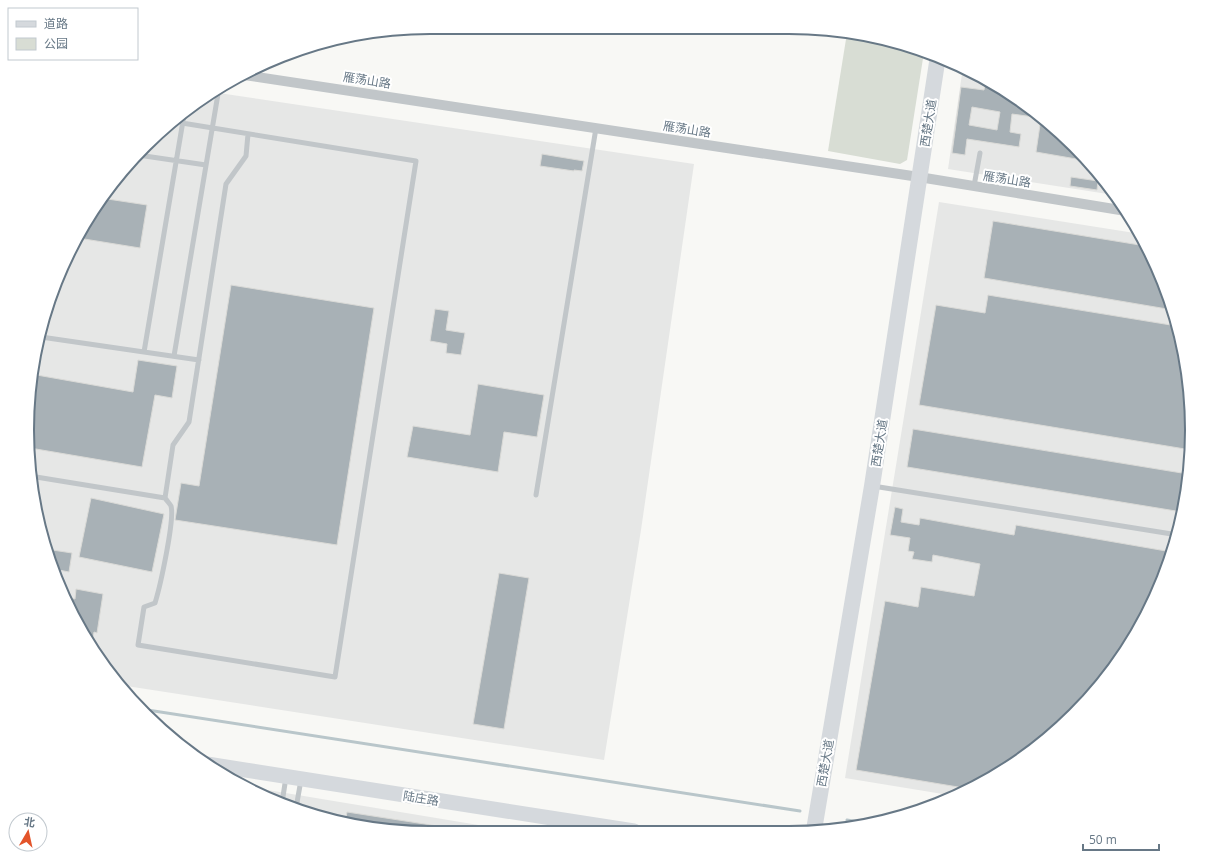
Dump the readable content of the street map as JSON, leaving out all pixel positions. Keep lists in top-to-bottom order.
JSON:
{
  "streets": {
    "main road": ["西楚大道"],
    "street": ["雁荡山路", "陆庄路"]
  },
  "crossings": [
    ["雁荡山路", "西楚大道"]
  ],
  "legend": ["道路", "公园"],
  "scale_bar": "50 m",
  "north": "top"
}
